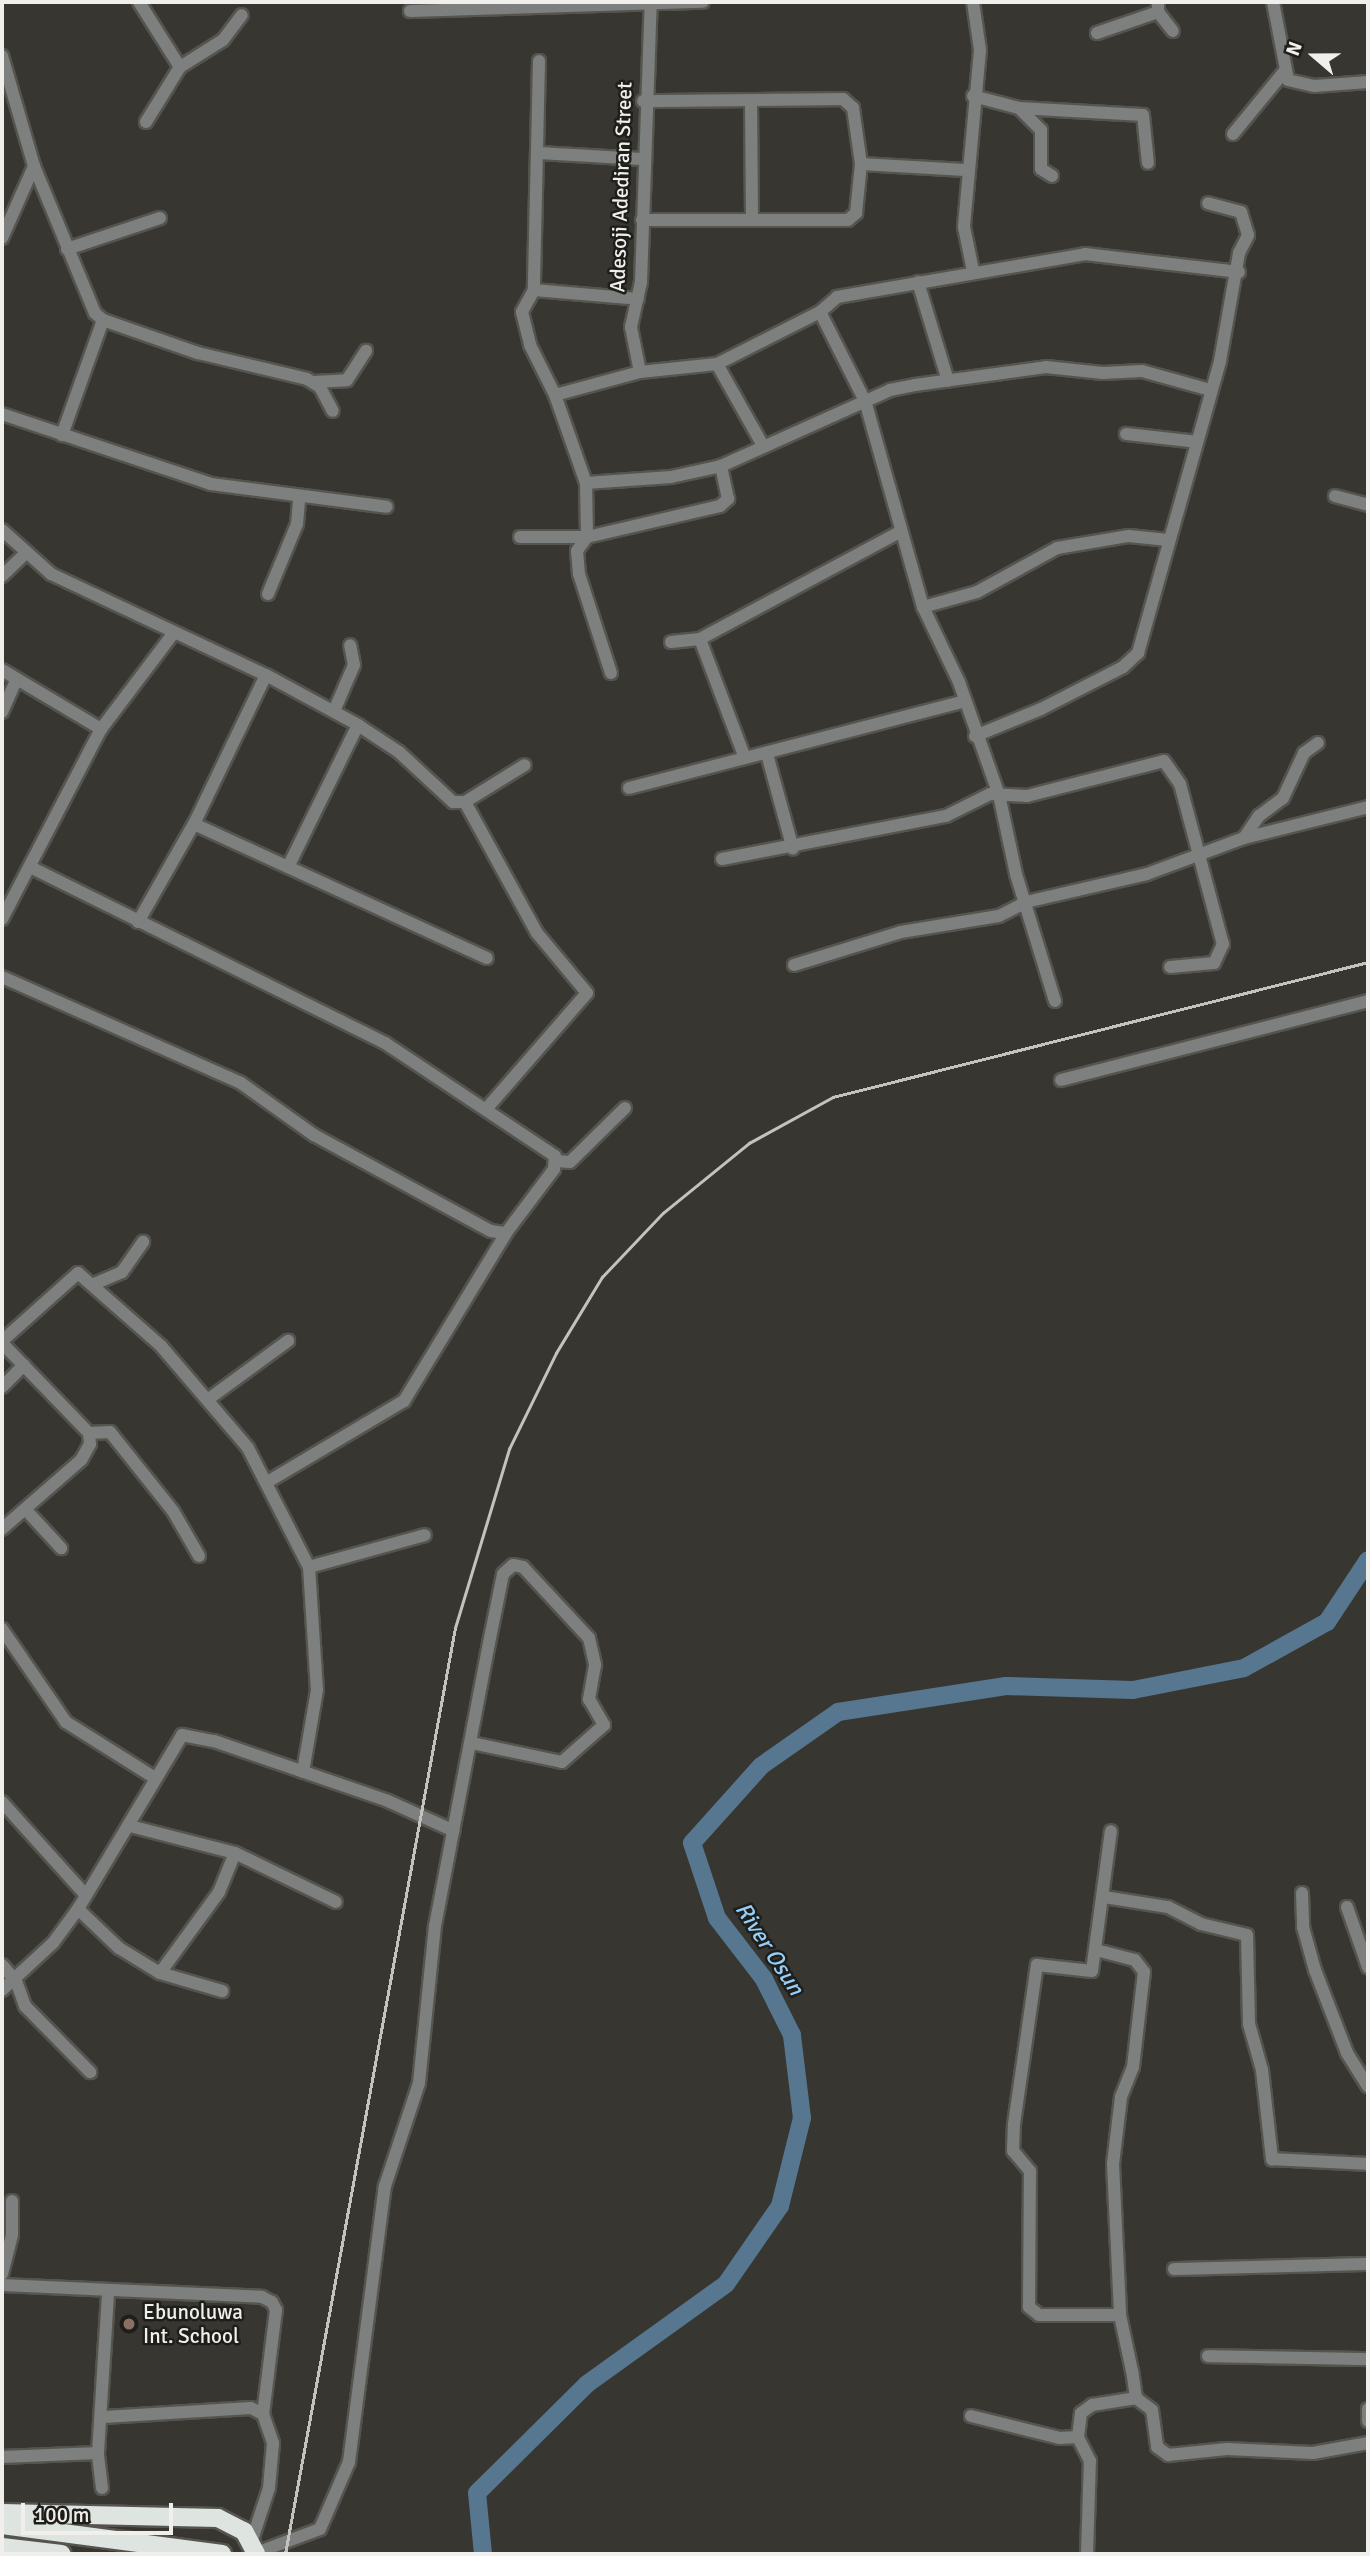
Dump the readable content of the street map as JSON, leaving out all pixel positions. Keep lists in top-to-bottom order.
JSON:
{
  "streets": {
    "street": ["Adesoji Adediran Street"]
  },
  "water": ["River Osun"],
  "places": ["Ebunoluwa Int. School"],
  "scale_bar": "100 m",
  "north": "left"
}
